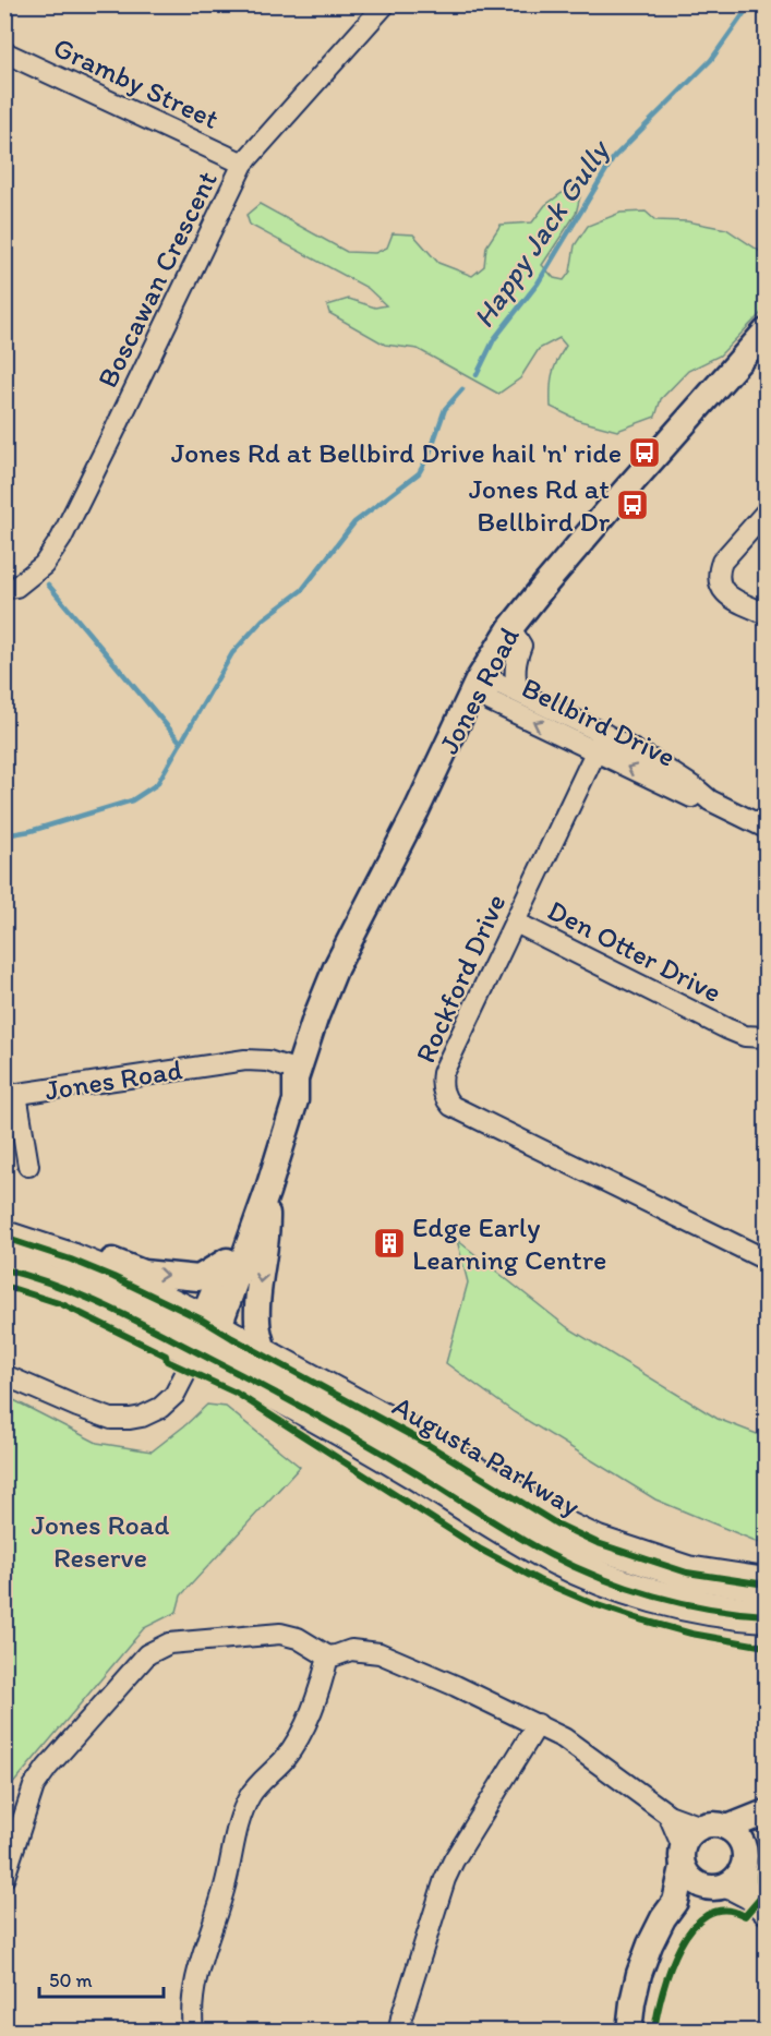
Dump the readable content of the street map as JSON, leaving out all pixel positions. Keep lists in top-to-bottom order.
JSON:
{
  "streets": {
    "main road": ["Augusta Parkway"],
    "street": [
      "Gramby Street",
      "Boscawan Crescent",
      "Jones Road",
      "Bellbird Drive",
      "Den Otter Drive",
      "Rockford Drive"
    ]
  },
  "crossings": [
    ["Gramby Street", "Boscawan Crescent"],
    ["Jones Road", "Bellbird Drive"],
    ["Jones Road", "Augusta Parkway"],
    ["Bellbird Drive", "Rockford Drive"],
    ["Den Otter Drive", "Rockford Drive"]
  ],
  "water": ["Happy Jack Gully"],
  "parks": ["Jones Road Reserve"],
  "places": {
    "bus stop": ["Jones Rd at Bellbird Drive hail 'n' ride", "Jones Rd at Bellbird Dr"],
    "building": ["Edge Early Learning Centre"]
  },
  "scale_bar": "50 m"
}
